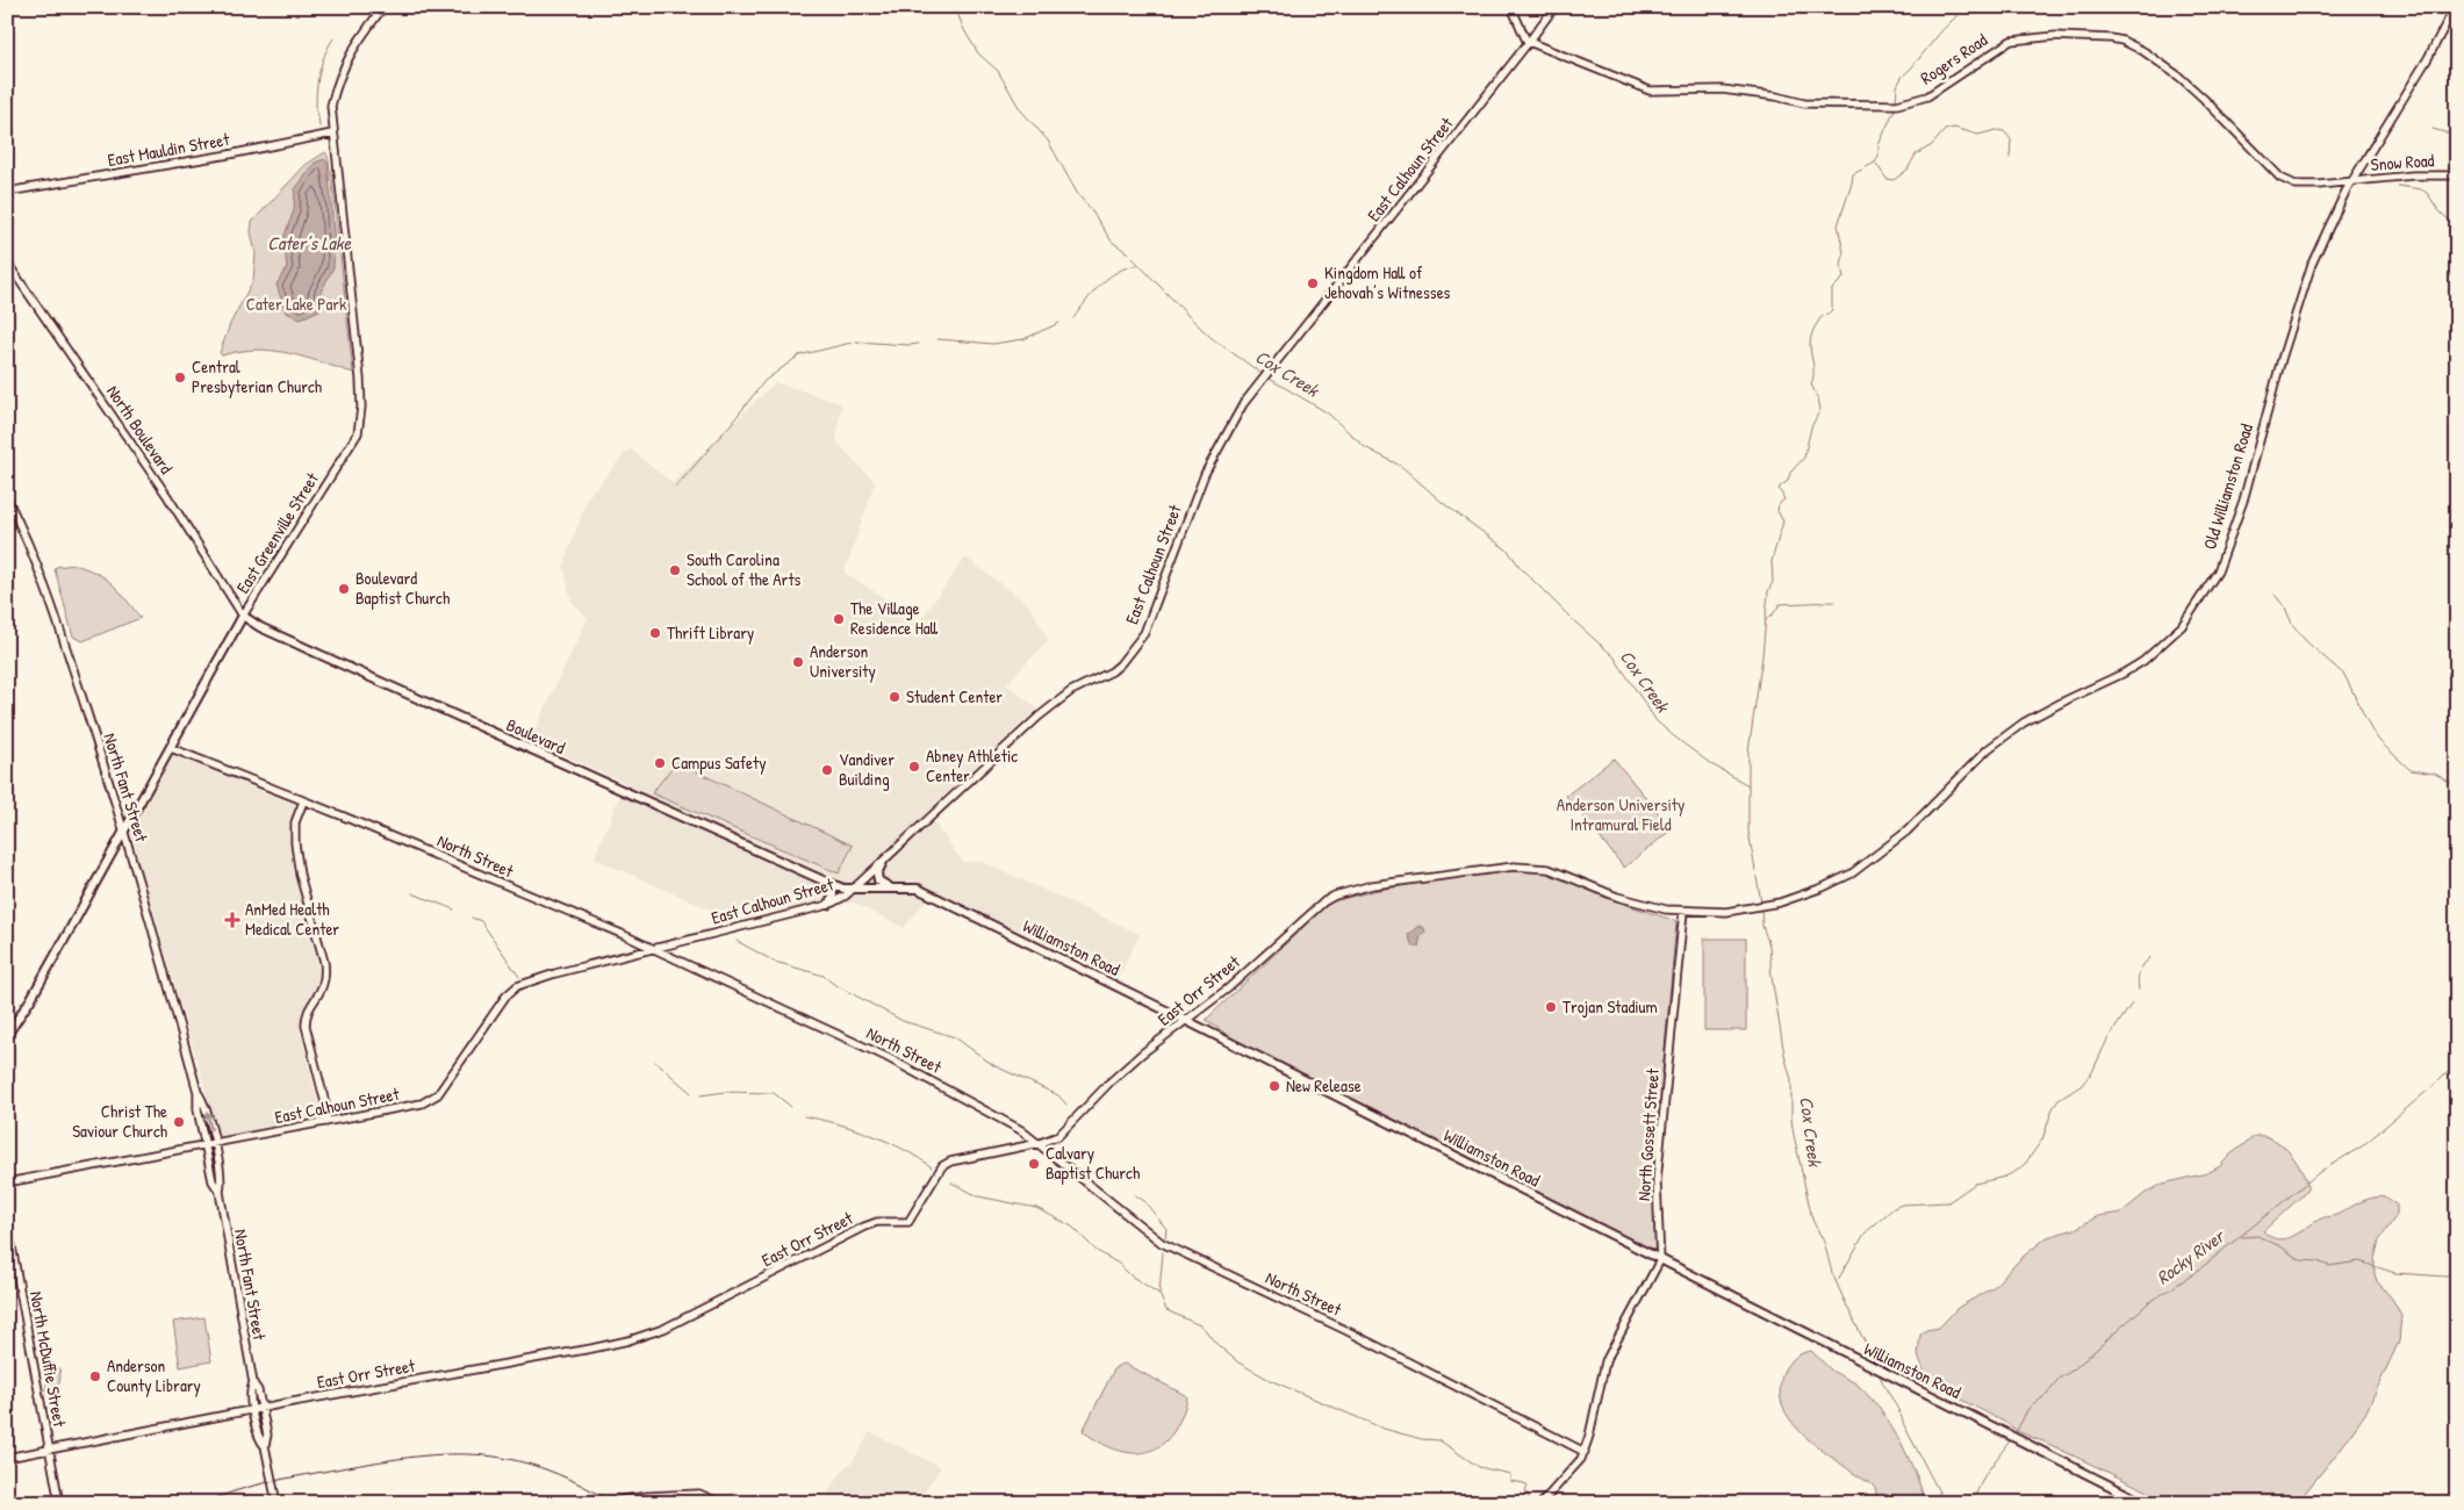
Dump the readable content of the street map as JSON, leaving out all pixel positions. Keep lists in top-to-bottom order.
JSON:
{
  "streets": {
    "main road": ["East Greenville Street", "Boulevard", "Williamston Road"],
    "street": [
      "Rogers Road",
      "East Mauldin Street",
      "Snow Road",
      "East Calhoun Street",
      "North Boulevard",
      "Old Williamston Road",
      "North Fant Street",
      "North Street",
      "East Orr Street",
      "North Gossett Street",
      "North McDuffie Street"
    ]
  },
  "crossings": [
    ["Rogers Road", "Snow Road"],
    ["Rogers Road", "East Calhoun Street"],
    ["Rogers Road", "Old Williamston Road"],
    ["East Mauldin Street", "East Greenville Street"],
    ["Snow Road", "Old Williamston Road"],
    ["East Calhoun Street", "North Fant Street"],
    ["East Calhoun Street", "North Street"],
    ["East Calhoun Street", "Williamston Road"],
    ["North Boulevard", "East Greenville Street"],
    ["North Boulevard", "Boulevard"],
    ["Old Williamston Road", "East Orr Street"],
    ["Old Williamston Road", "North Gossett Street"],
    ["East Greenville Street", "Boulevard"],
    ["East Greenville Street", "North Fant Street"],
    ["East Greenville Street", "North Street"],
    ["Boulevard", "Williamston Road"],
    ["North Fant Street", "East Orr Street"],
    ["North Street", "East Orr Street"],
    ["Williamston Road", "East Orr Street"],
    ["Williamston Road", "North Gossett Street"],
    ["East Orr Street", "North Gossett Street"],
    ["East Orr Street", "North McDuffie Street"]
  ],
  "water": ["Cater’s Lake", "Cox Creek", "Rocky River"],
  "parks": ["Cater Lake Park", "Anderson University Intramural Field"],
  "places": {
    "other": [
      "Kingdom Hall of Jehovah’s Witnesses",
      "Central Presbyterian Church",
      "South Carolina School of the Arts",
      "Boulevard Baptist Church",
      "The Village Residence Hall",
      "Thrift Library",
      "Anderson University",
      "Student Center",
      "Campus Safety",
      "Abney Athletic Center",
      "Vandiver Building",
      "Trojan Stadium",
      "New Release",
      "Christ The Saviour Church",
      "Calvary Baptist Church",
      "Anderson County Library"
    ],
    "health": ["AnMed Health Medical Center"]
  }
}
